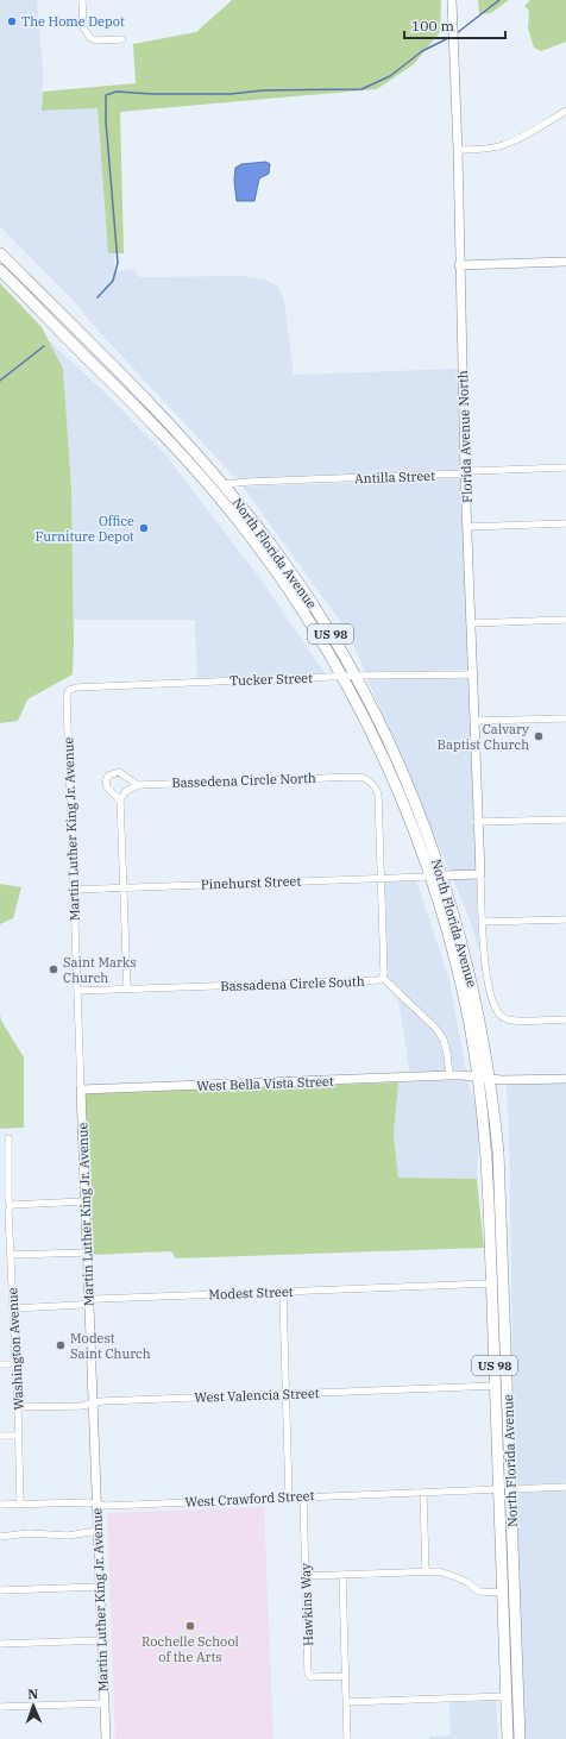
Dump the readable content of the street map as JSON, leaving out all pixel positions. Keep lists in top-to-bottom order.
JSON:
{
  "streets": {
    "main road": ["North Florida Avenue", "US 98"],
    "street": [
      "Florida Avenue North",
      "Antilla Street",
      "Tucker Street",
      "Bassedena Circle North",
      "Martin Luther King Jr. Avenue",
      "Pinehurst Street",
      "Bassadena Circle South",
      "West Bella Vista Street",
      "Modest Street",
      "Washington Avenue",
      "West Valencia Street",
      "West Crawford Street",
      "Hawkins Way"
    ]
  },
  "crossings": [
    ["Florida Avenue North", "Antilla Street"],
    ["Florida Avenue North", "North Florida Avenue"],
    ["Florida Avenue North", "Tucker Street"],
    ["Antilla Street", "North Florida Avenue"],
    ["North Florida Avenue", "Tucker Street"],
    ["North Florida Avenue", "Pinehurst Street"],
    ["North Florida Avenue", "West Bella Vista Street"],
    ["North Florida Avenue", "Modest Street"],
    ["North Florida Avenue", "West Valencia Street"],
    ["North Florida Avenue", "West Crawford Street"],
    ["Tucker Street", "Martin Luther King Jr. Avenue"],
    ["Bassedena Circle North", "Pinehurst Street"],
    ["Martin Luther King Jr. Avenue", "Pinehurst Street"],
    ["Martin Luther King Jr. Avenue", "Bassadena Circle South"],
    ["Martin Luther King Jr. Avenue", "West Bella Vista Street"],
    ["Martin Luther King Jr. Avenue", "Modest Street"],
    ["Martin Luther King Jr. Avenue", "West Valencia Street"],
    ["Martin Luther King Jr. Avenue", "West Crawford Street"],
    ["Bassadena Circle South", "West Bella Vista Street"],
    ["Modest Street", "Washington Avenue"],
    ["Washington Avenue", "West Valencia Street"],
    ["Washington Avenue", "West Crawford Street"],
    ["West Crawford Street", "Hawkins Way"]
  ],
  "places": [
    "The Home Depot",
    "Office Furniture Depot",
    "Calvary Baptist Church",
    "Saint Marks Church",
    "Modest Saint Church",
    "Rochelle School of the Arts"
  ],
  "scale_bar": "100 m",
  "north": "top"
}
